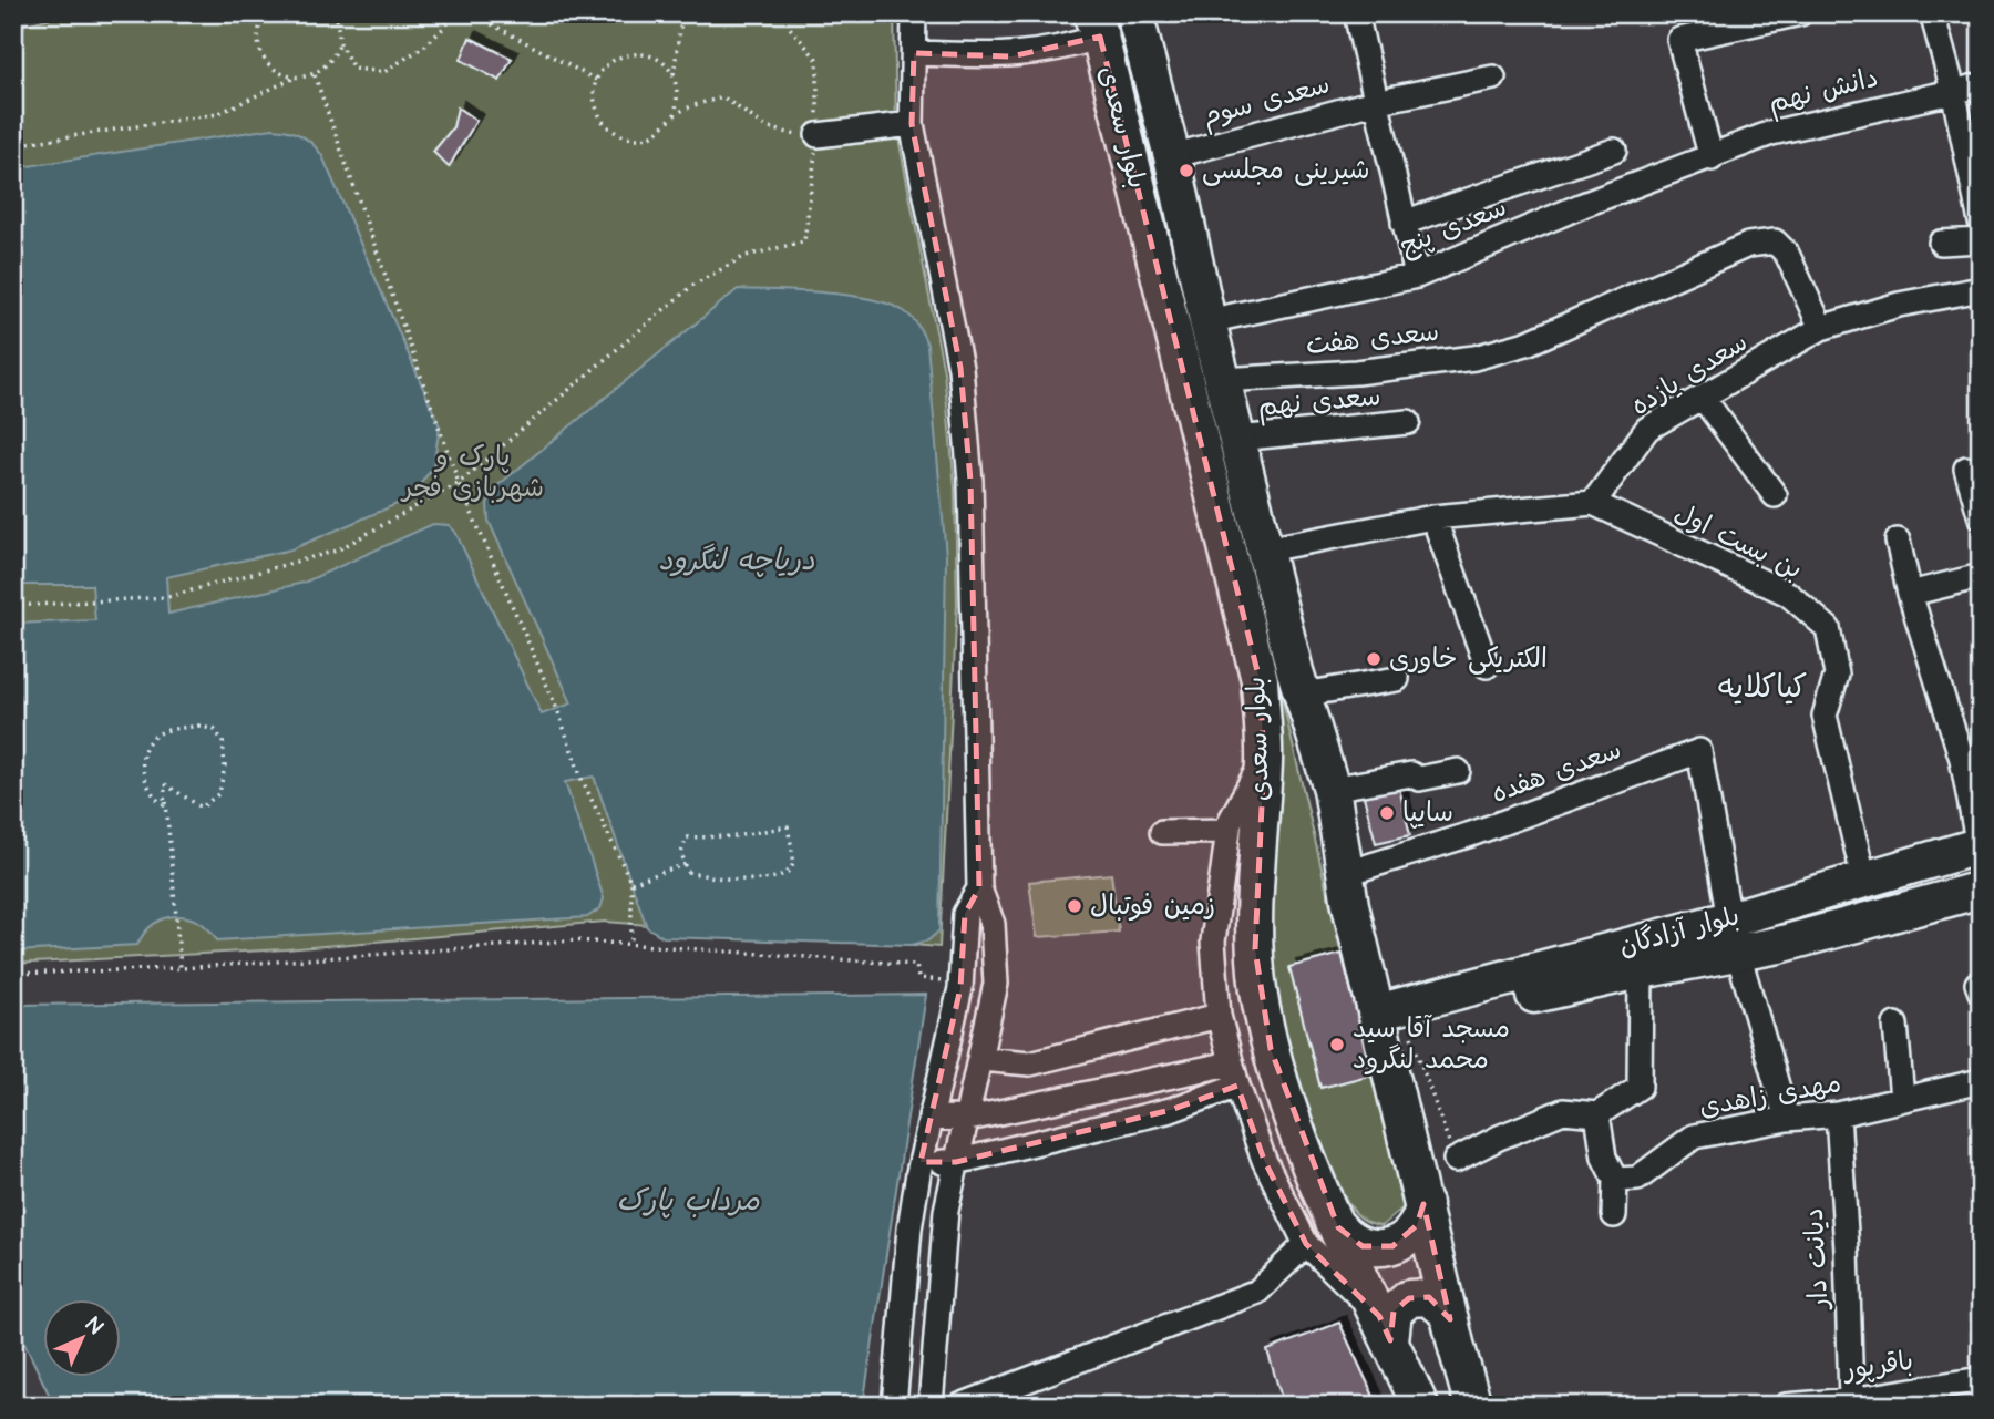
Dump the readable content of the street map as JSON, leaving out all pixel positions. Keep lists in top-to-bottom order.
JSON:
{
  "streets": {
    "highway": ["بلوار سعدی", "بلوار آزادگان"],
    "street": [
      "دانش نهم",
      "سعدی سوم",
      "سعدی پنج",
      "سعدی هفت",
      "سعدی یازده",
      "سعدی نهم",
      "بن بست اول",
      "سعدی هفده",
      "مهدی زاهدی",
      "دیانت دار",
      "باقرپور"
    ]
  },
  "crossings": [
    ["دانش نهم", "سعدی پنج"],
    ["سعدی سوم", "بلوار سعدی"],
    ["بلوار سعدی", "سعدی پنج"],
    ["بلوار سعدی", "سعدی هفت"],
    ["بلوار سعدی", "سعدی نهم"],
    ["بلوار سعدی", "سعدی هفده"],
    ["بلوار سعدی", "بلوار آزادگان"],
    ["سعدی هفت", "سعدی یازده"],
    ["سعدی یازده", "بن بست اول"],
    ["بن بست اول", "بلوار آزادگان"],
    ["سعدی هفده", "بلوار آزادگان"],
    ["مهدی زاهدی", "دیانت دار"],
    ["دیانت دار", "باقرپور"]
  ],
  "districts": ["کیاکلایه"],
  "water": ["دریاچه لنگرود", "مرداب پارک"],
  "parks": ["پارک و شهربازی فجر"],
  "places": [
    "شیرینی مجلسی",
    "الکتریکی خاوری",
    "سایپا",
    "زمین فوتبال",
    "مسجد آقا سید محمد لنگرود"
  ],
  "north": "top right"
}
